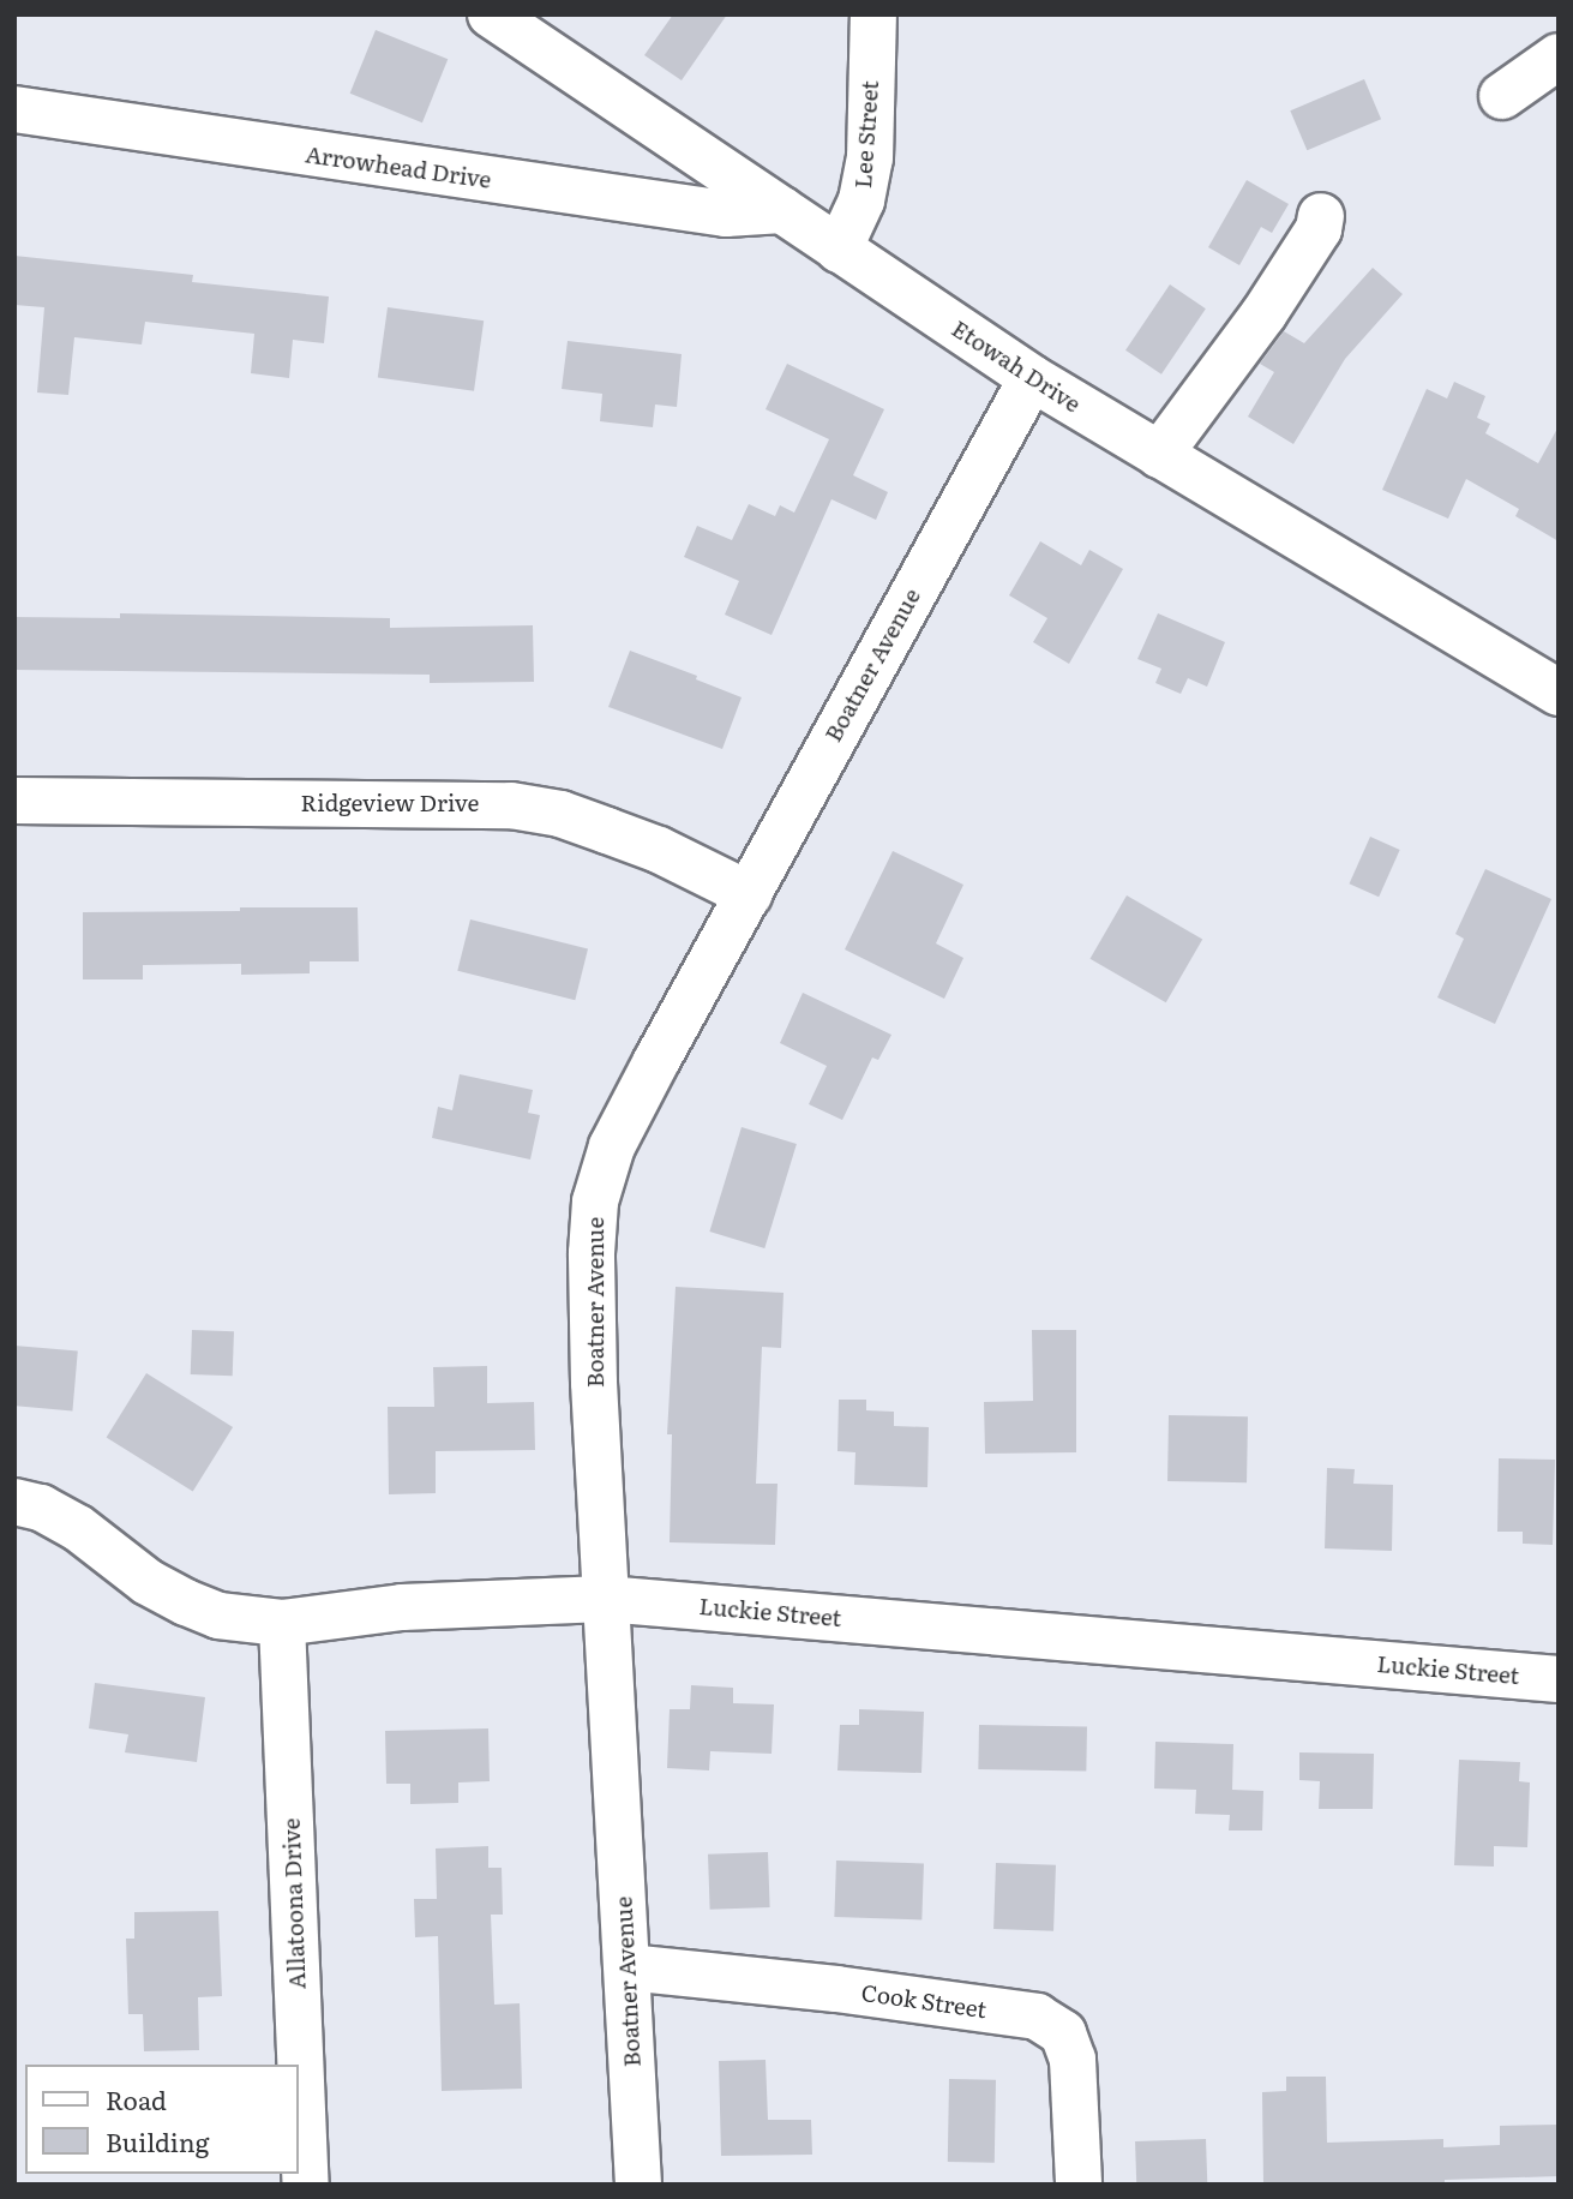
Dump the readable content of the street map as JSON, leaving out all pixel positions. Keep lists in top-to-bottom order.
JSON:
{
  "streets": {
    "street": [
      "Lee Street",
      "Arrowhead Drive",
      "Etowah Drive",
      "Boatner Avenue",
      "Ridgeview Drive",
      "Luckie Street",
      "Allatoona Drive",
      "Cook Street"
    ]
  },
  "crossings": [
    ["Lee Street", "Etowah Drive"],
    ["Arrowhead Drive", "Etowah Drive"],
    ["Etowah Drive", "Boatner Avenue"],
    ["Boatner Avenue", "Ridgeview Drive"],
    ["Boatner Avenue", "Luckie Street"],
    ["Boatner Avenue", "Cook Street"],
    ["Luckie Street", "Allatoona Drive"]
  ],
  "legend": ["Road", "Building"]
}
